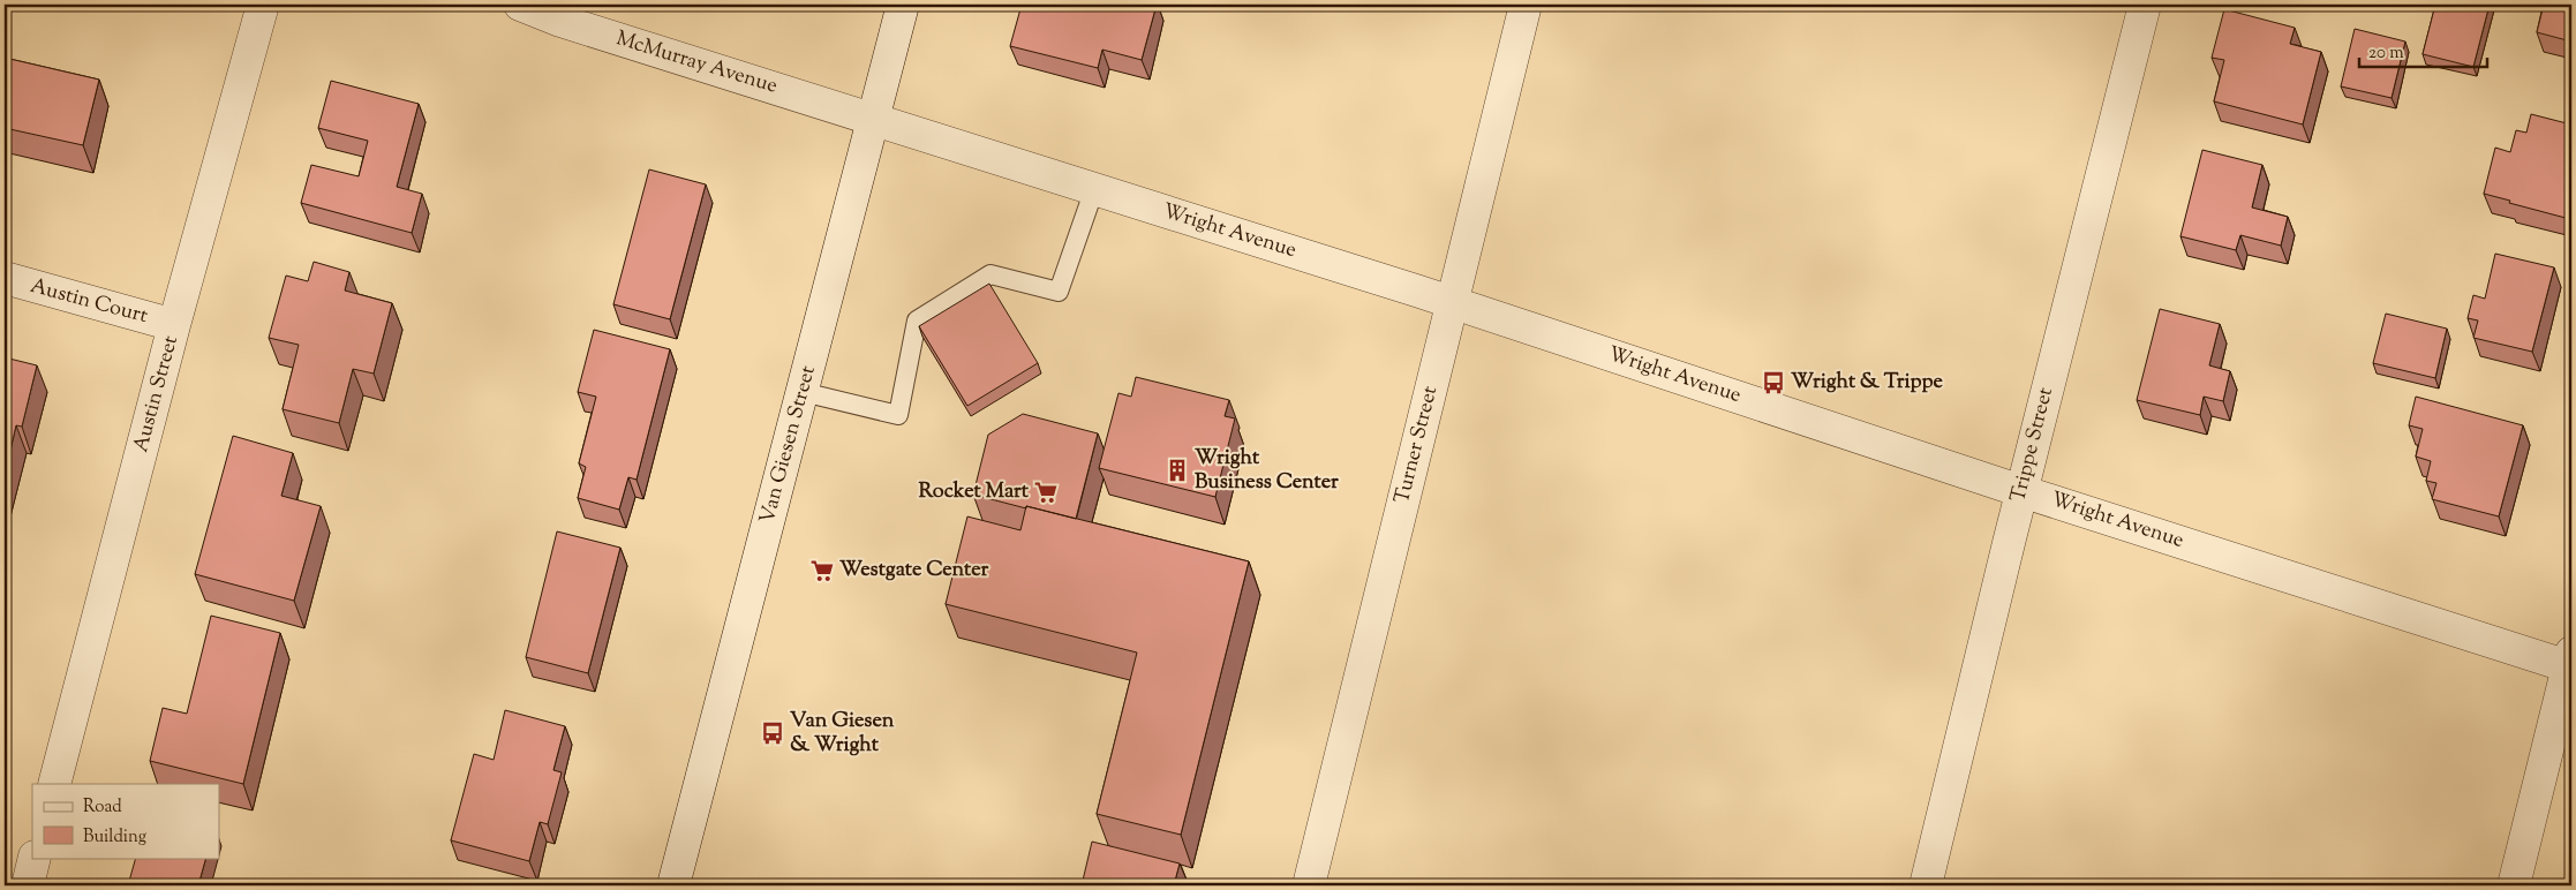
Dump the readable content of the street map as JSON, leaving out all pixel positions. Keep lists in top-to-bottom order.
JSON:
{
  "streets": {
    "street": [
      "McMurray Avenue",
      "Wright Avenue",
      "Austin Court",
      "Austin Street",
      "Van Giesen Street",
      "Turner Street",
      "Trippe Street"
    ]
  },
  "crossings": [
    ["McMurray Avenue", "Wright Avenue"],
    ["McMurray Avenue", "Van Giesen Street"],
    ["Wright Avenue", "Van Giesen Street"],
    ["Wright Avenue", "Turner Street"],
    ["Wright Avenue", "Trippe Street"],
    ["Austin Court", "Austin Street"]
  ],
  "places": {
    "bus stop": ["Wright & Trippe", "Van Giesen & Wright"],
    "building": ["Wright Business Center"],
    "supermarket": ["Rocket Mart", "Westgate Center"]
  },
  "legend": ["Road", "Building"],
  "scale_bar": "20 m"
}
